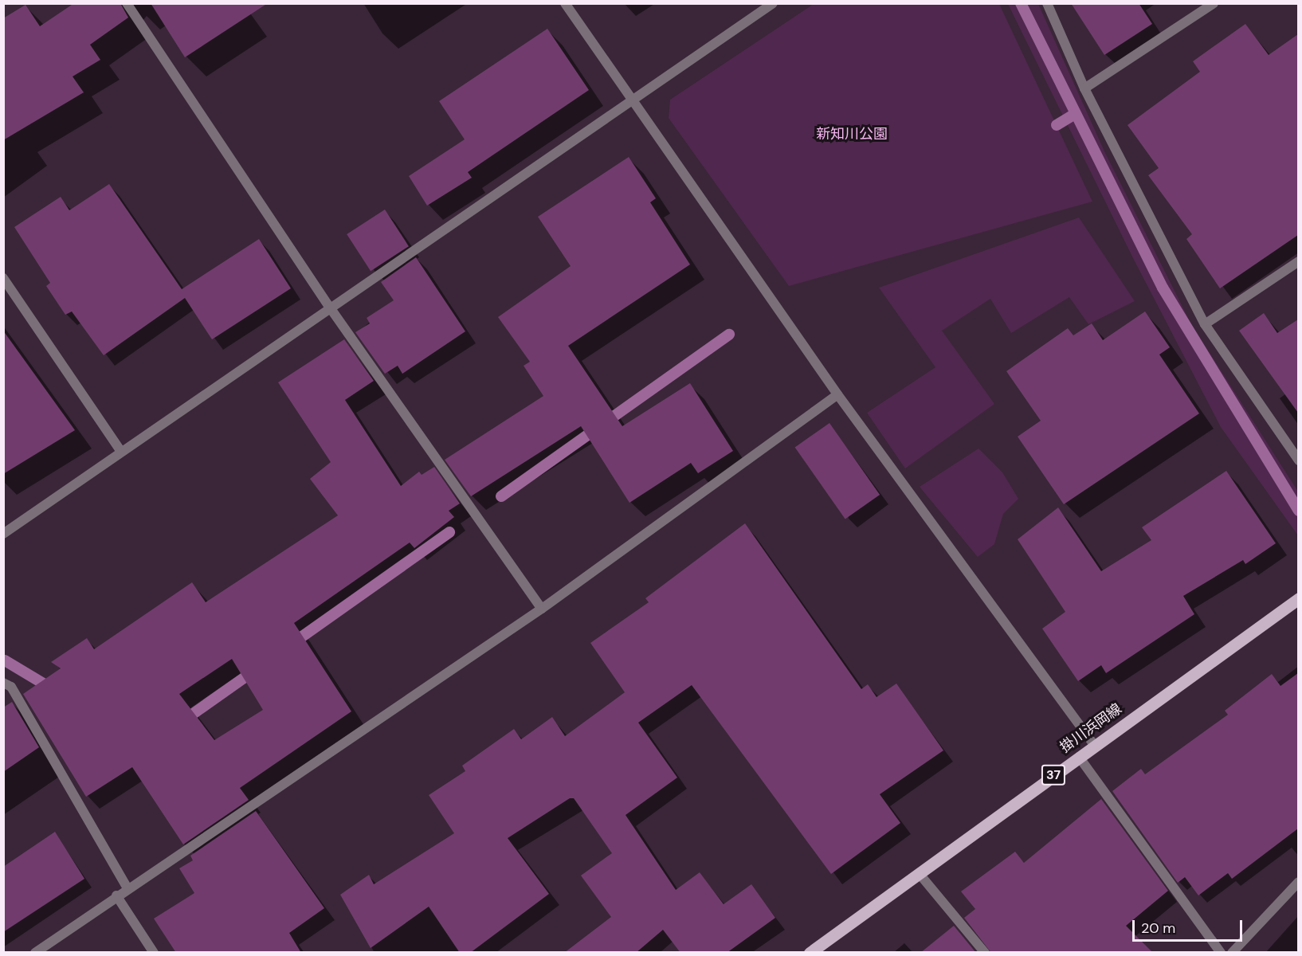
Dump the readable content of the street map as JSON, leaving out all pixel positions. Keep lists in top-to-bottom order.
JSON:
{
  "streets": {
    "main road": ["掛川浜岡線", "37"]
  },
  "parks": ["新知川公園"],
  "scale_bar": "20 m"
}
